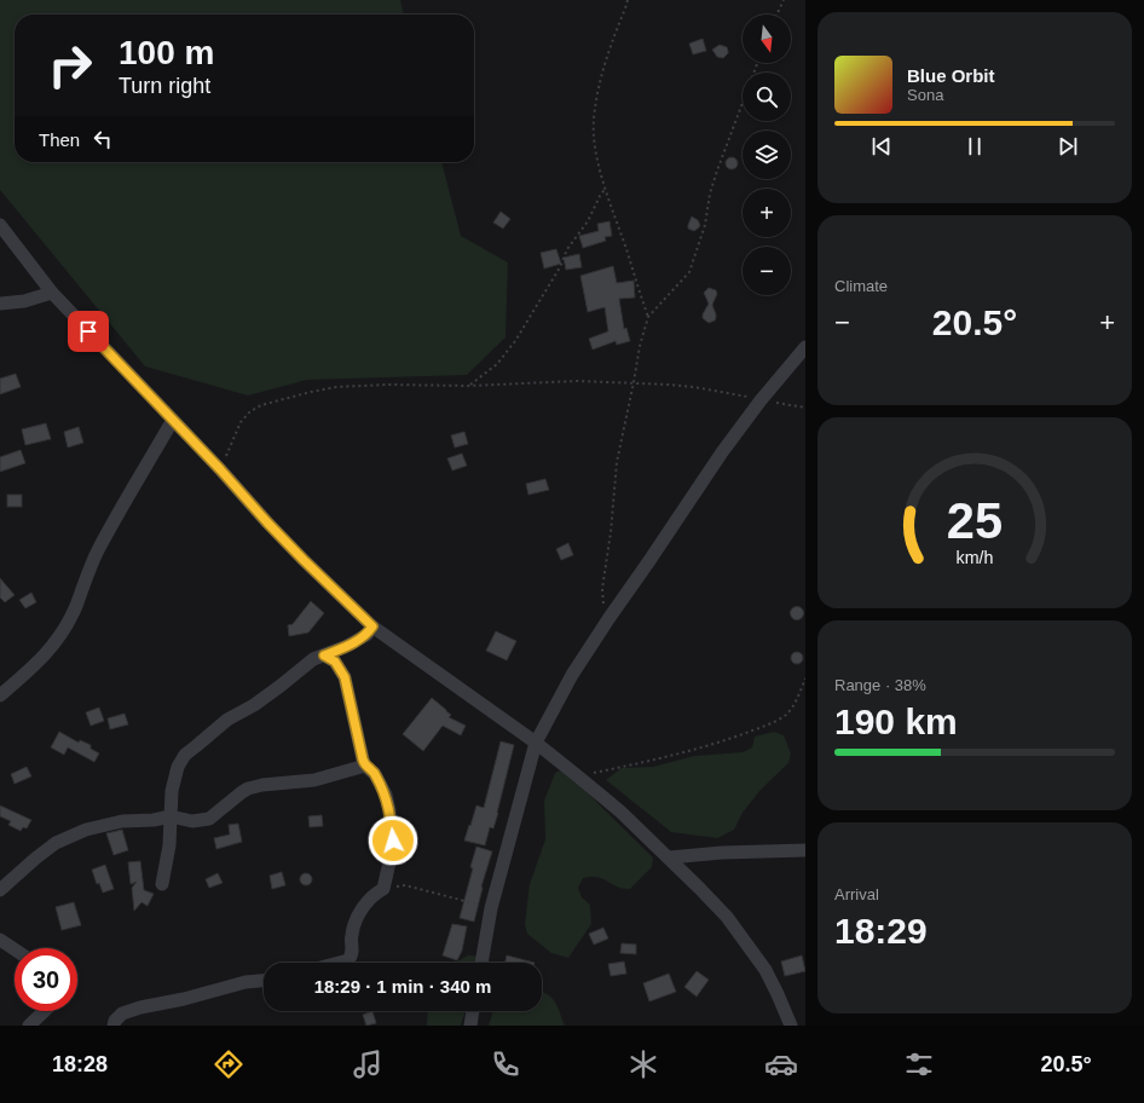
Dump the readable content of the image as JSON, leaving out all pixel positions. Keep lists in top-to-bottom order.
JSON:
{
  "north": "bottom",
  "page": {
    "map_buttons": ["+", "−"],
    "turn": ["100 m", "Turn right"],
    "song": ["Blue Orbit", "Sona"],
    "then": "Then",
    "tile": [
      "Climate",
      ["Range · 38%", "190 km"],
      ["Arrival", "18:29"]
    ],
    "heat": ["−", "20.5°", "+"],
    "limit": "30",
    "trip": "18:29 · 1 min · 340 m",
    "tabs": ["18:28", "20.5°"],
    "gauge": ["25", "km/h"]
  }
}
